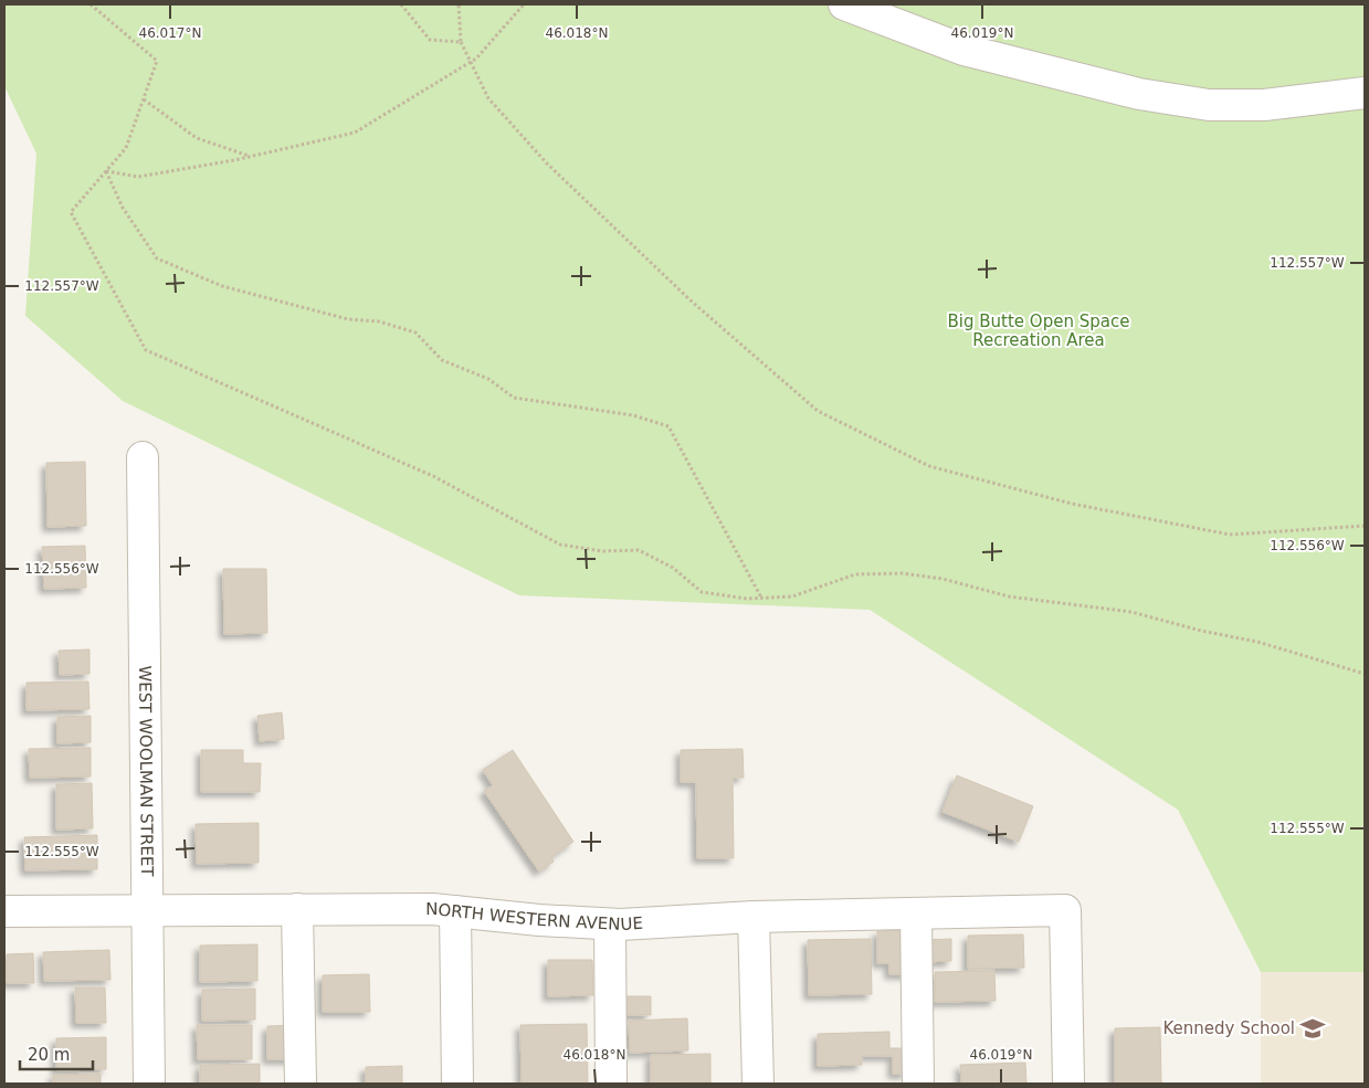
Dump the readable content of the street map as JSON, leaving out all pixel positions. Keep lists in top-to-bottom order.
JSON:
{
  "streets": {
    "street": ["WEST WOOLMAN STREET", "NORTH WESTERN AVENUE"]
  },
  "crossings": [
    ["WEST WOOLMAN STREET", "NORTH WESTERN AVENUE"]
  ],
  "parks": ["Big Butte Open Space Recreation Area"],
  "places": {
    "school or university": ["Kennedy School"]
  },
  "scale_bar": "20 m",
  "coordinates": [
    "46.017°N",
    "46.018°N",
    "46.019°N",
    "112.557°W",
    "112.556°W",
    "112.555°W"
  ]
}
